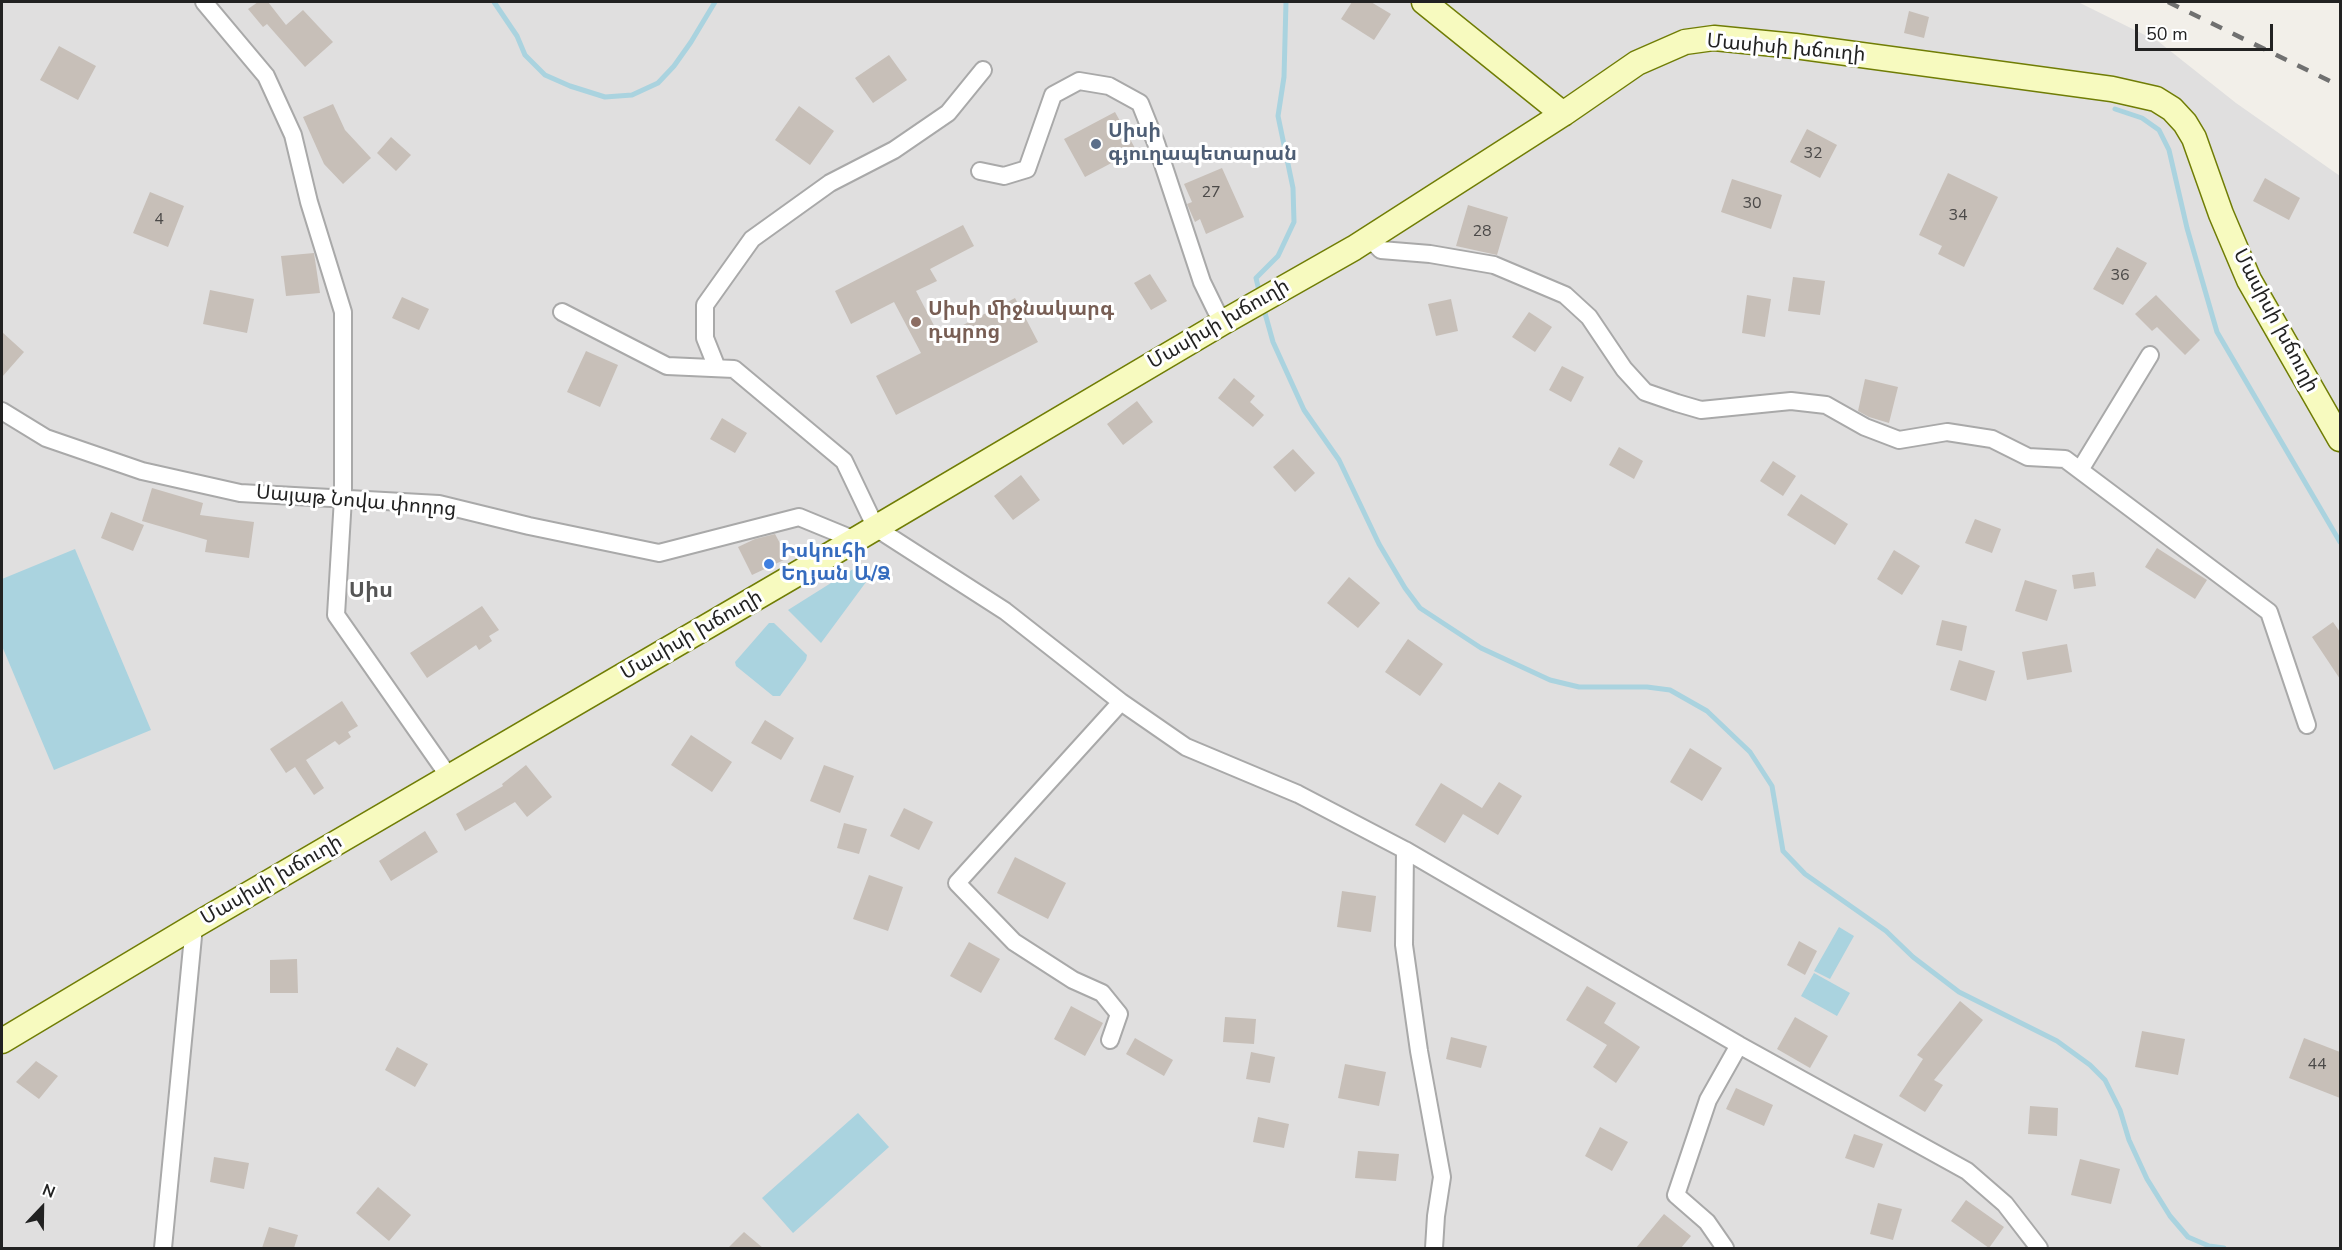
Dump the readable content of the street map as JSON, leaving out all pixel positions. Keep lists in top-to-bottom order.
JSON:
{
  "streets": {
    "main road": ["Մասիսի խճուղի"],
    "street": ["Սայաթ Նովա փողոց"]
  },
  "crossings": [
    ["Մասիսի խճուղի", "Սայաթ Նովա փողոց"]
  ],
  "districts": ["Սիս"],
  "places": ["Սիսի գյուղապետարան", "Սիսի միջնակարգ դպրոց", "Իսկուհի Եղյան Ա/Ձ"],
  "house_numbers": [
    "32",
    "27",
    "30",
    "34",
    "4",
    "28",
    "36",
    "44"
  ],
  "scale_bar": "50 m",
  "north": "top"
}
